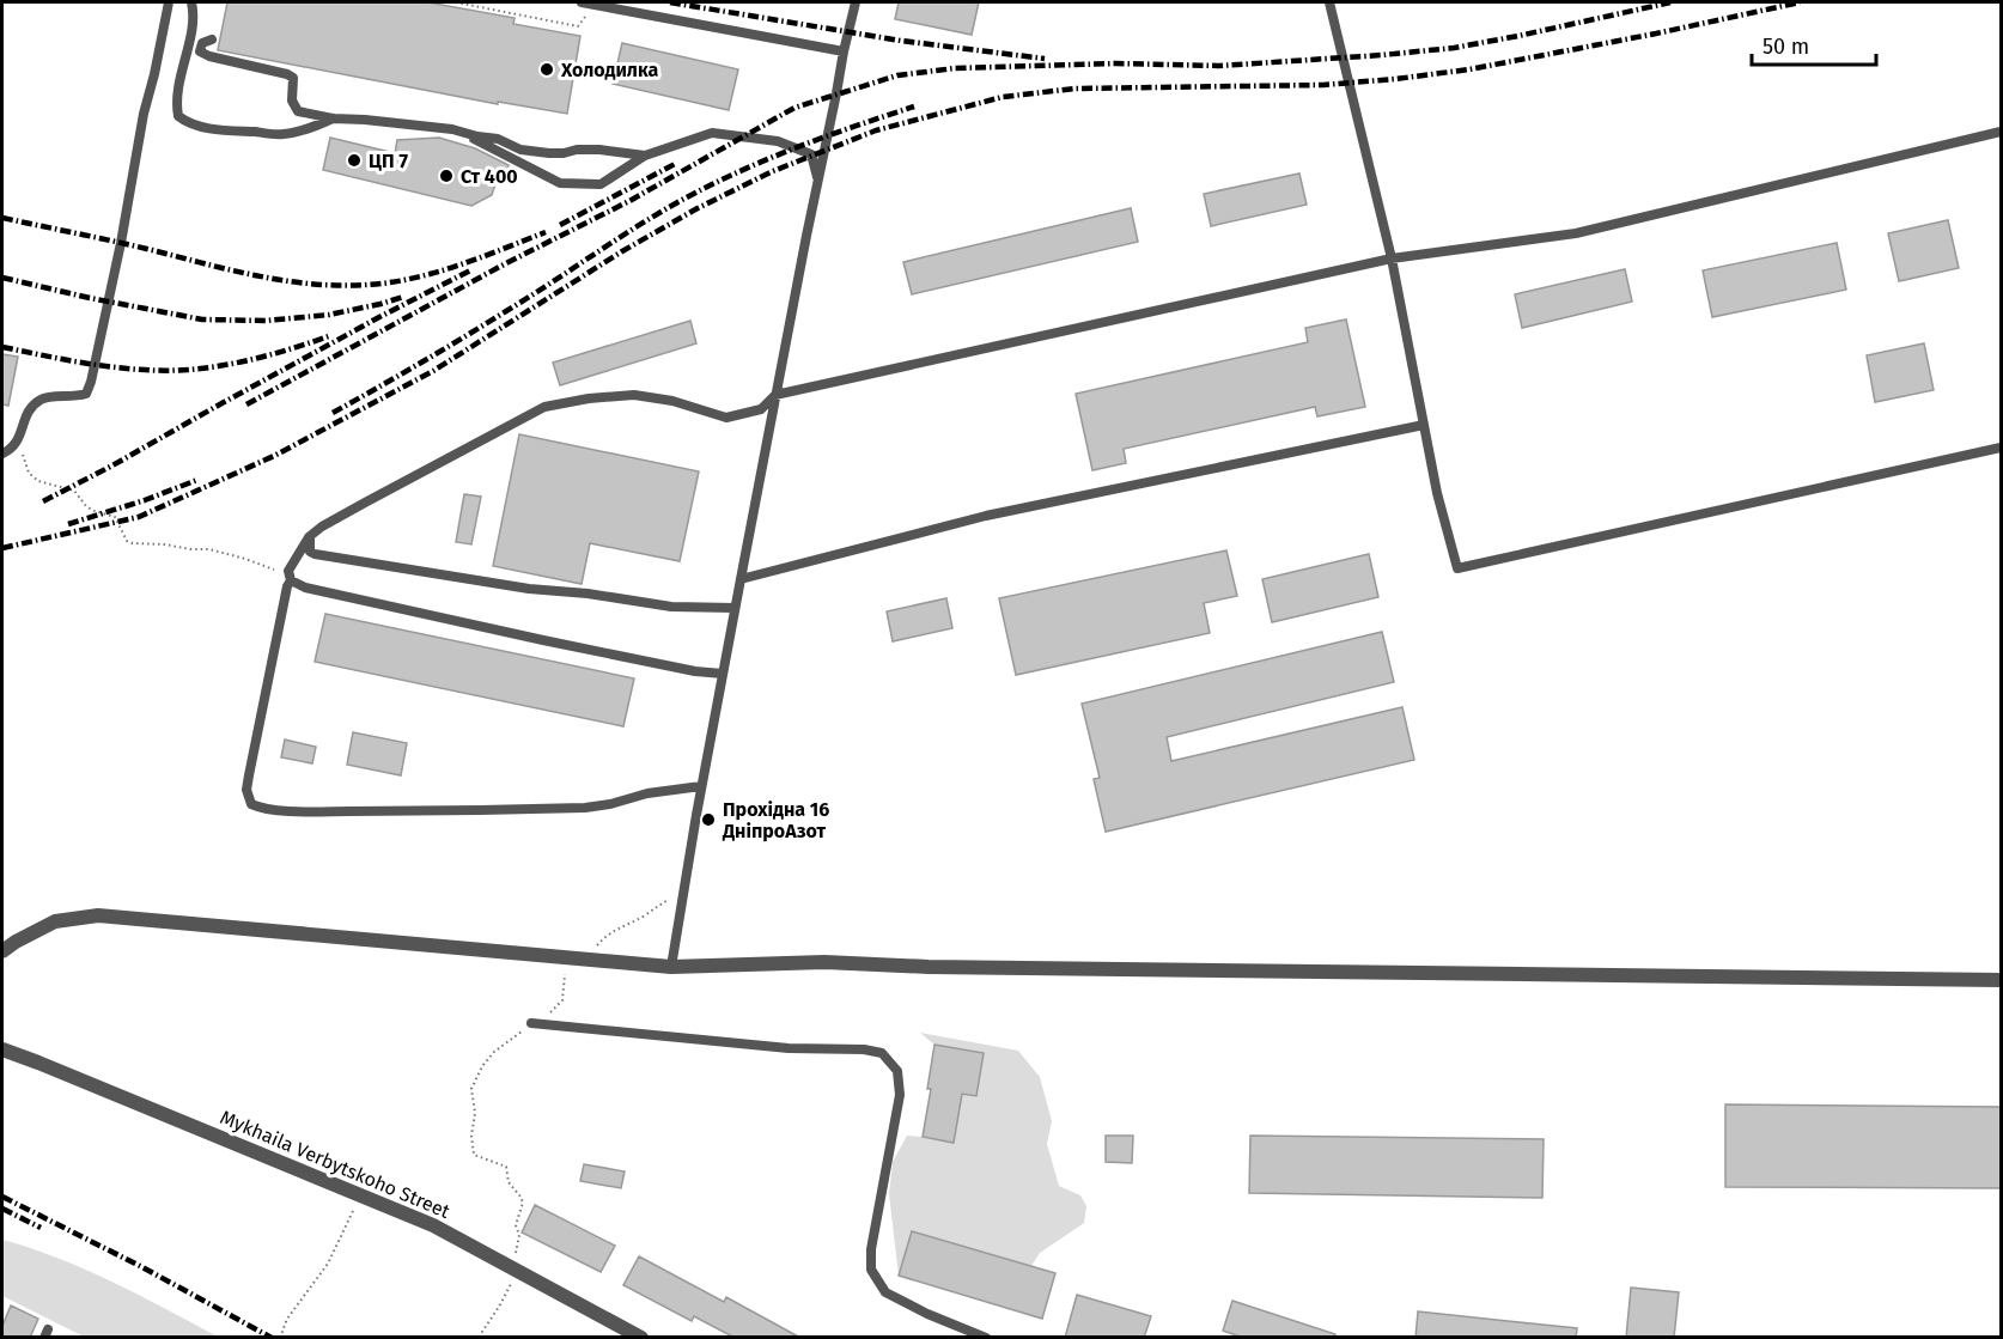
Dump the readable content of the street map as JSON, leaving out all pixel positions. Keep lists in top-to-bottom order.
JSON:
{
  "streets": {
    "street": ["Mykhaila Verbytskoho Street"]
  },
  "places": [
    "Холодилка",
    "ЦП 7",
    "Ст 400",
    "Прохідна 16 ДніпроАзот"
  ],
  "scale_bar": "50 m"
}
